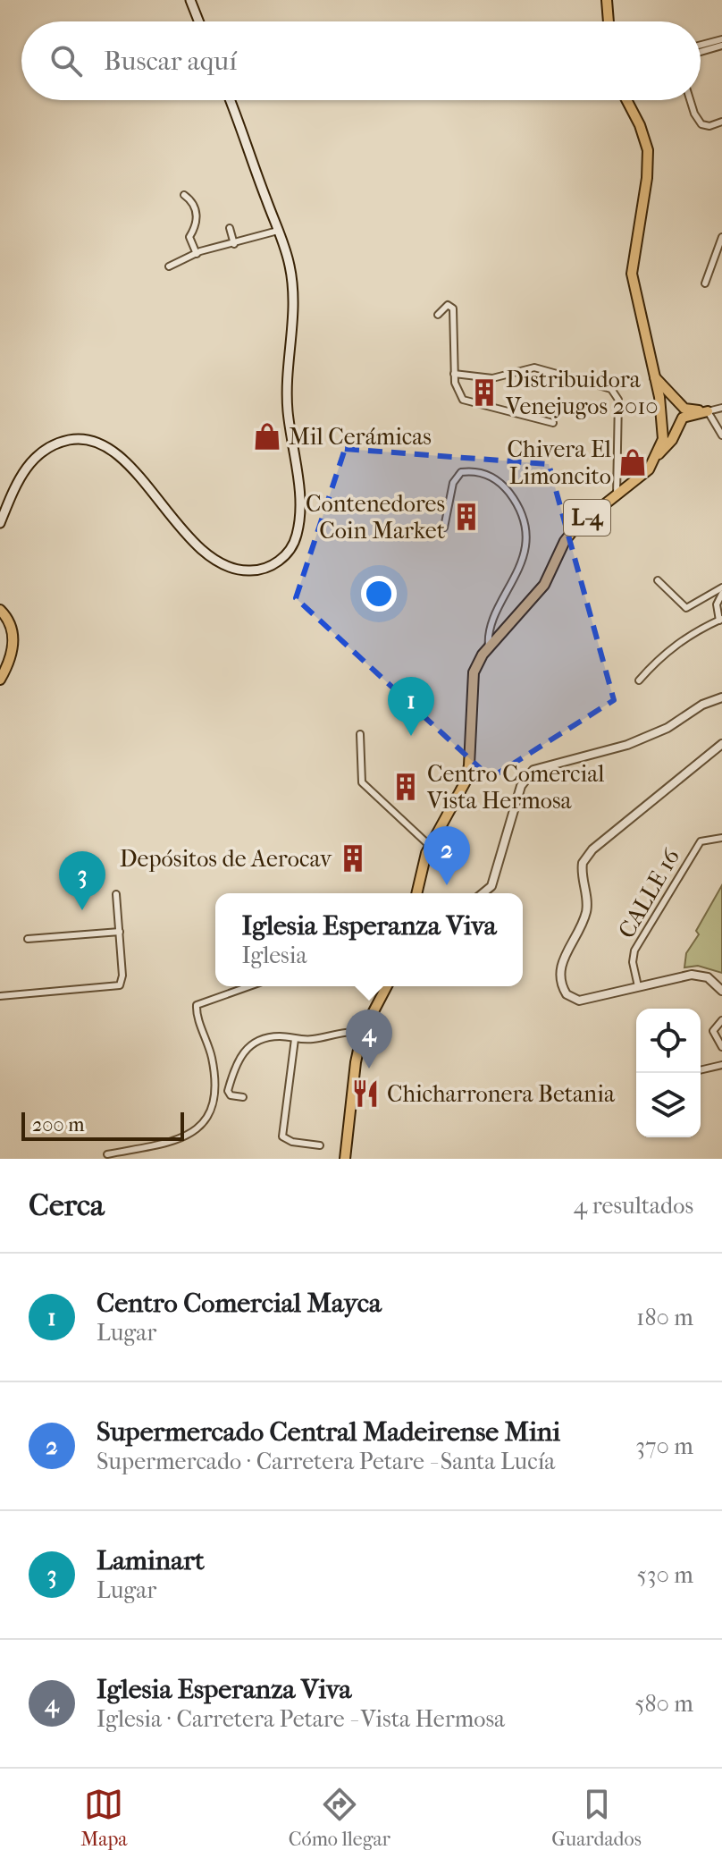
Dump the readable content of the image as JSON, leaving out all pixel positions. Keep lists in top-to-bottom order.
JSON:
{
  "streets": {
    "main road": ["L-4"],
    "street": ["CALLE 16"]
  },
  "places": {
    "building": [
      "Distribuidora Venejugos 2010",
      "Contenedores Coin Market",
      "Centro Comercial Vista Hermosa",
      "Depósitos de Aerocav"
    ],
    "shop": ["Mil Cerámicas", "Chivera El Limoncito"],
    "restaurant": ["Chicharronera Betania"]
  },
  "scale_bar": "200 m",
  "page": {
    "search": "Buscar aquí",
    "pins": [
      "1",
      "2",
      "3",
      "4"
    ],
    "popup": ["Iglesia Esperanza Viva", "Iglesia"],
    "scale": "200 m",
    "heading": ["Cerca", "4 resultados"],
    "list": [
      {
        "mark": "1",
        "name": "Centro Comercial Mayca",
        "note": "Lugar",
        "value": "180 m"
      },
      {
        "mark": "2",
        "name": "Supermercado Central Madeirense Mini",
        "note": "Supermercado · Carretera Petare - Santa Lucía",
        "value": "370 m"
      },
      {
        "mark": "3",
        "name": "Laminart",
        "note": "Lugar",
        "value": "530 m"
      },
      {
        "mark": "4",
        "name": "Iglesia Esperanza Viva",
        "note": "Iglesia · Carretera Petare - Vista Hermosa",
        "value": "580 m"
      }
    ],
    "nav": ["Mapa", "Cómo llegar", "Guardados"]
  }
}
